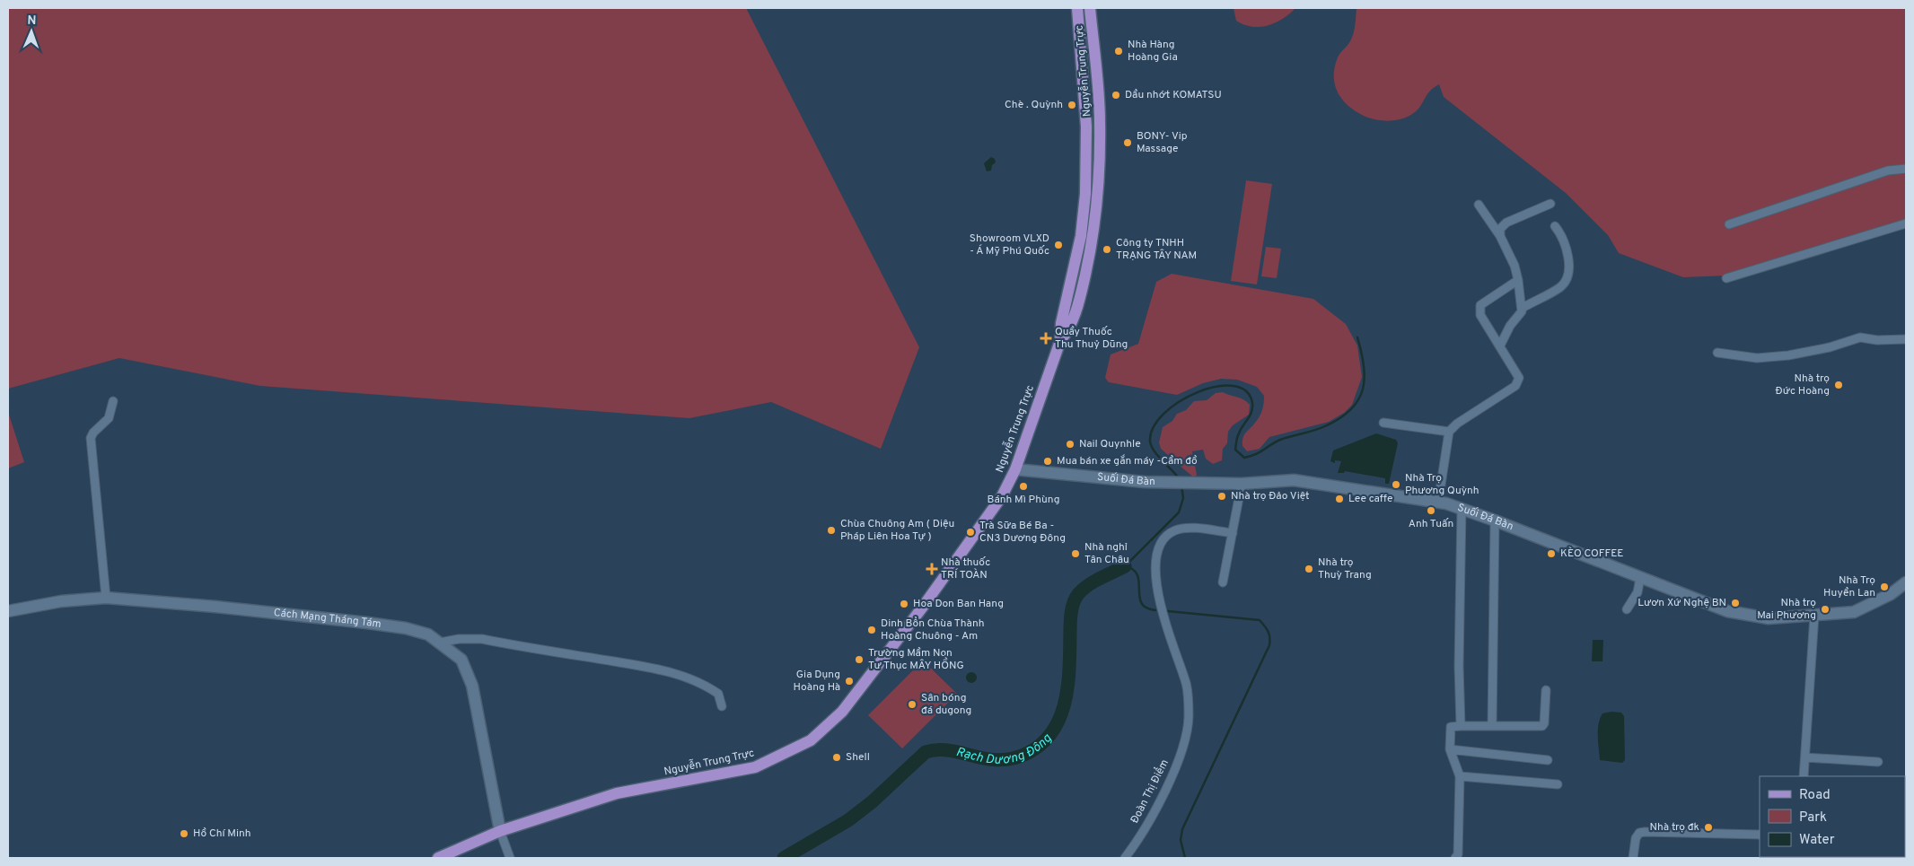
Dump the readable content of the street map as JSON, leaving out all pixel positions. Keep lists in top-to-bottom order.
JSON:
{
  "streets": {
    "main road": ["Nguyễn Trung Trực"],
    "street": ["Suối Đá Bàn", "Cách Mạng Tháng Tám", "Đoàn Thị Điểm"]
  },
  "crossings": [
    ["Nguyễn Trung Trực", "Suối Đá Bàn"],
    ["Nguyễn Trung Trực", "Cách Mạng Tháng Tám"]
  ],
  "water": ["Rạch Dương Đông"],
  "places": {
    "other": [
      "Nhà Hàng Hoàng Gia",
      "Dầu nhớt KOMATSU",
      "Chè . Quỳnh",
      "BONY- Vip Massage",
      "Showroom VLXD - Á Mỹ Phú Quốc",
      "Công ty TNHH TRẠNG TÂY NAM",
      "Nhà trọ Đức Hoàng",
      "Nail Quynhle",
      "Mua bán xe gắn máy -Cầm đồ",
      "Nhà Trọ Phương Quỳnh",
      "Bánh Mì Phùng",
      "Nhà trọ Đảo Việt",
      "Lee caffe",
      "Anh Tuấn",
      "Chùa Chuông Am ( Diệu Pháp Liên Hoa Tự )",
      "Trà Sữa Bé Ba - CN3 Dương Đông",
      "Nhà nghỉ Tân Châu",
      "KÈO COFFEE",
      "Nhà trọ Thuỳ Trang",
      "Nhà Trọ Huyền Lan",
      "Lươn Xứ Nghệ BN",
      "Hoa Don Ban Hang",
      "Nhà trọ Mai Phương",
      "Dinh Bổn Chùa Thành Hoàng Chuông - Am",
      "Trường Mầm Non Tư Thục MÂY HỒNG",
      "Gia Dụng Hoàng Hà",
      "Sân bóng đá dugong",
      "Shell",
      "Nhà trọ đk",
      "Hồ Chí Minh"
    ],
    "health": ["Quầy Thuốc Thu Thuỷ Dũng", "Nhà thuốc TRÍ TOÀN"]
  },
  "legend": ["Road", "Park", "Water"],
  "north": "top"
}
